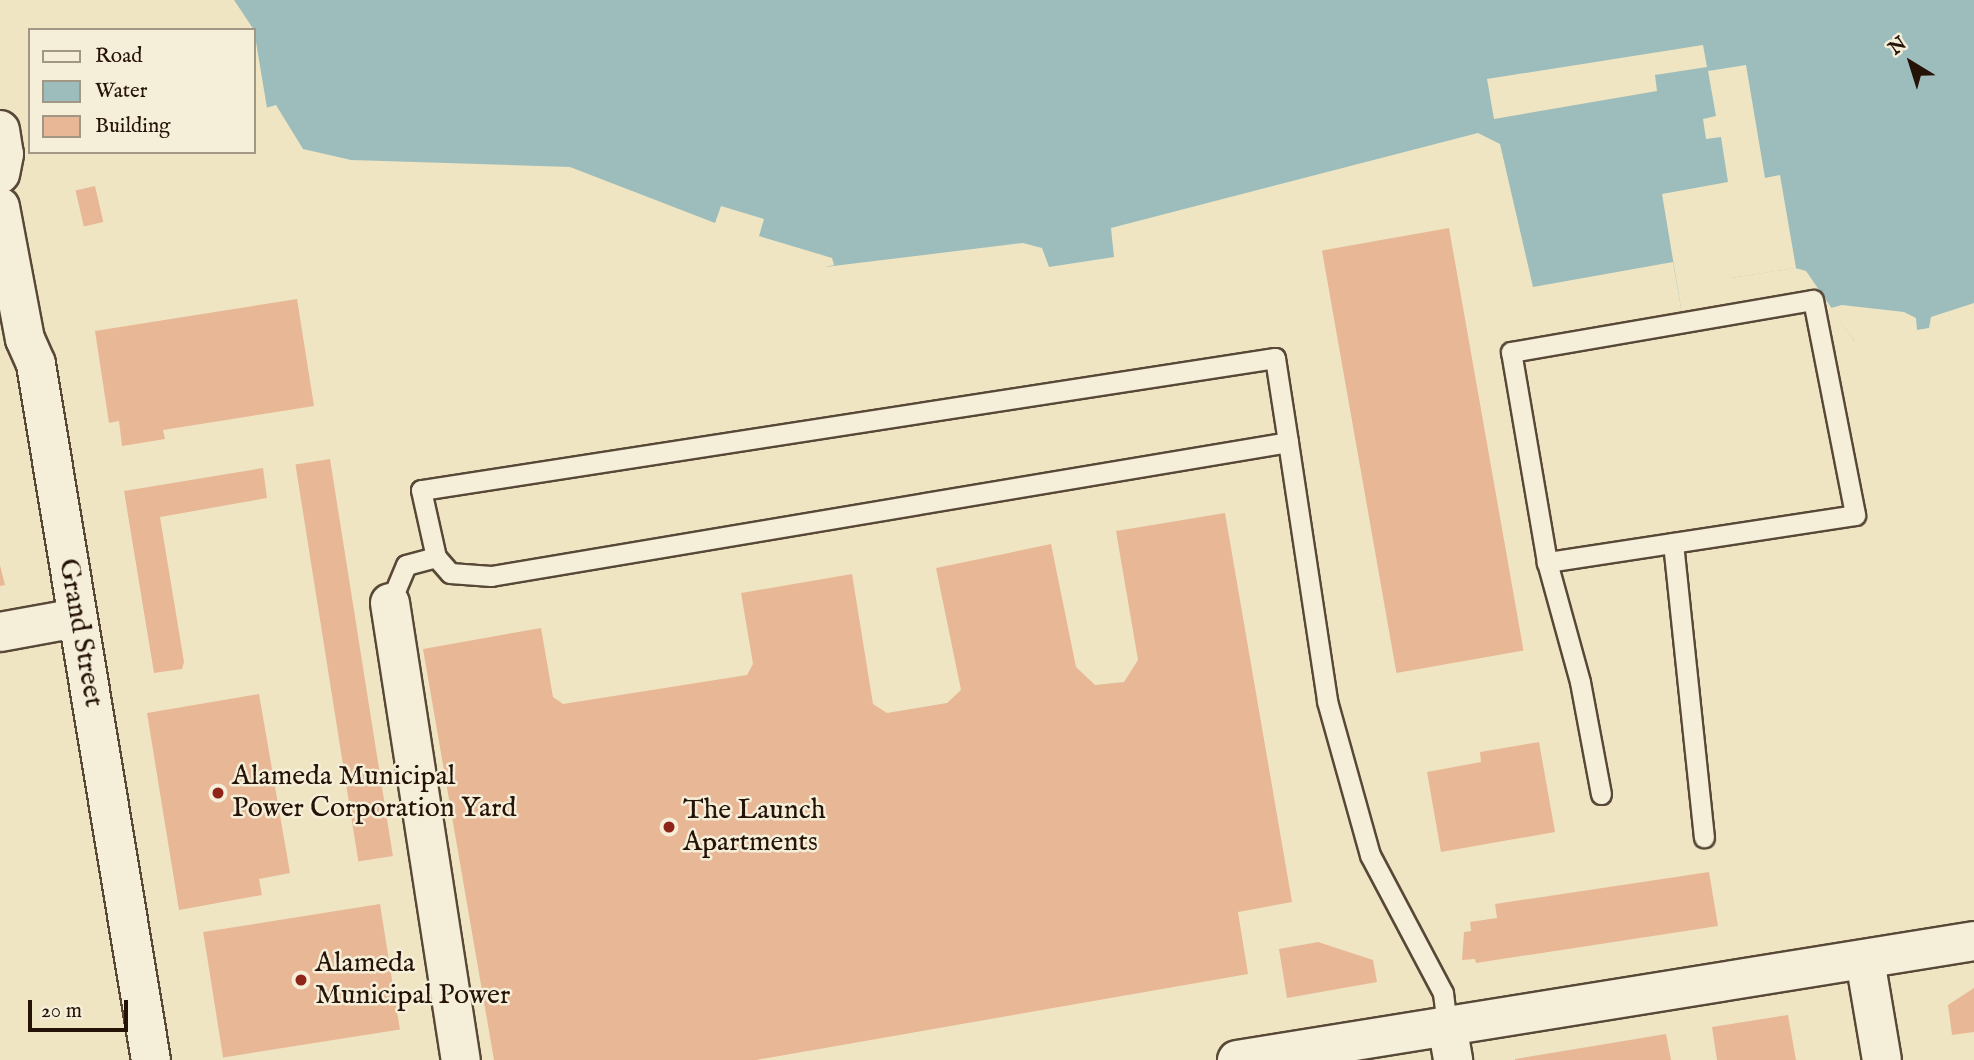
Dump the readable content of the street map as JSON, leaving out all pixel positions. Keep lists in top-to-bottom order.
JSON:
{
  "streets": {
    "street": ["Grand Street"]
  },
  "places": ["Alameda Municipal Power Corporation Yard", "The Launch Apartments", "Alameda Municipal Power"],
  "legend": ["Road", "Water", "Building"],
  "scale_bar": "20 m",
  "north": "top left"
}
